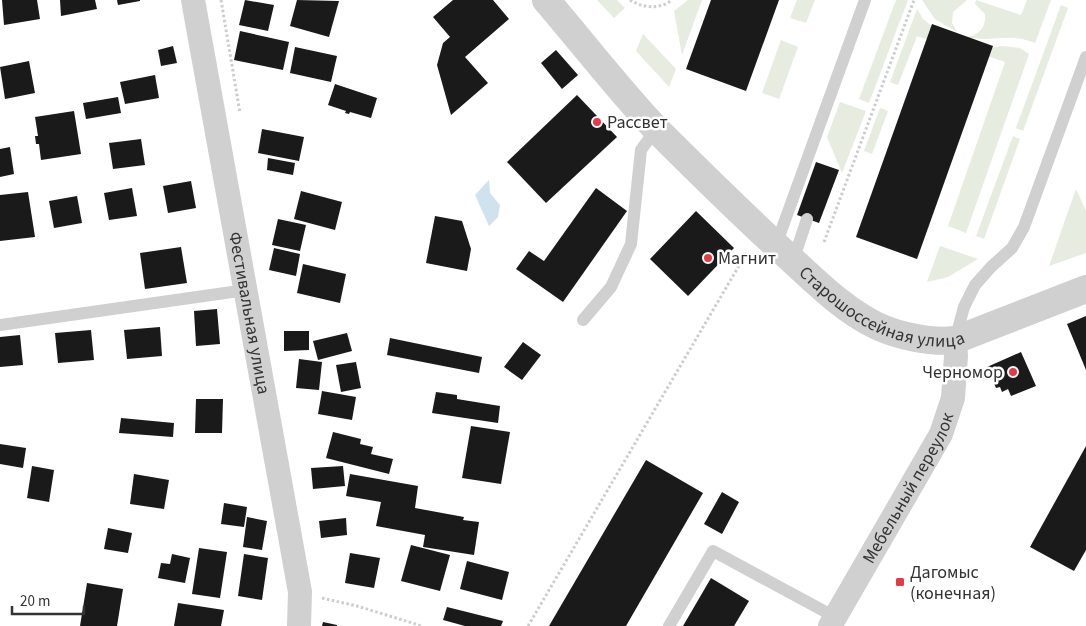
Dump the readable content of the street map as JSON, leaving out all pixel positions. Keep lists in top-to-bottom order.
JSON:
{
  "streets": {
    "street": ["Старошоссейная улица", "Фестивальная улица", "Мебельный переулок"]
  },
  "crossings": [
    ["Старошоссейная улица", "Мебельный переулок"]
  ],
  "places": {
    "other": ["Рассвет", "Магнит", "Черномор"],
    "transit": ["Дагомыс (конечная)"]
  },
  "scale_bar": "20 m"
}
